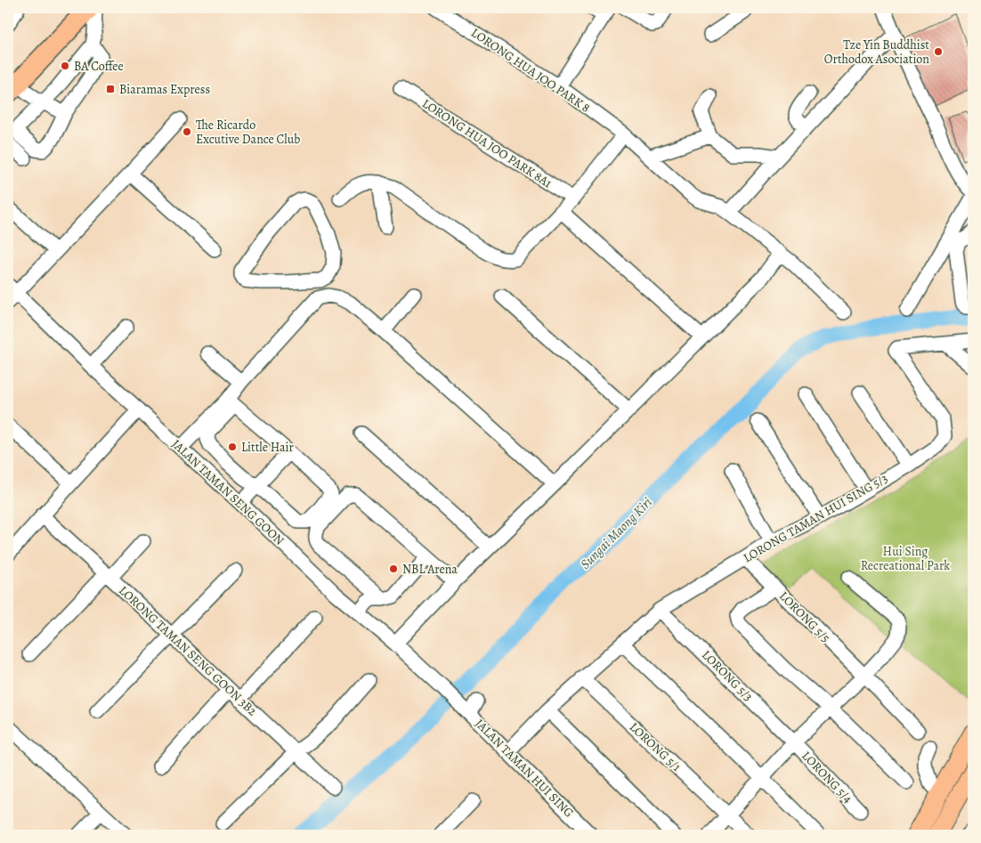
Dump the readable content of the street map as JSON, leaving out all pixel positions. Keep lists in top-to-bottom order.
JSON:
{
  "streets": {
    "street": [
      "LORONG HUA JOO PARK 8",
      "LORONG HUA JOO PARK 8A1",
      "JALAN TAMAN SENG GOON",
      "LORONG TAMAN HUI SING 5/3",
      "LORONG 5/5",
      "LORONG TAMAN SENG GOON 3B2",
      "LORONG 5/3",
      "LORONG 5/1",
      "JALAN TAMAN HUI SING",
      "LORONG 5/4"
    ]
  },
  "crossings": [
    ["JALAN TAMAN SENG GOON", "JALAN TAMAN HUI SING"],
    ["LORONG TAMAN HUI SING 5/3", "LORONG 5/5"],
    ["LORONG TAMAN HUI SING 5/3", "LORONG 5/3"],
    ["LORONG TAMAN HUI SING 5/3", "LORONG 5/1"],
    ["LORONG TAMAN HUI SING 5/3", "JALAN TAMAN HUI SING"],
    ["LORONG 5/3", "LORONG 5/4"]
  ],
  "water": ["Sungai Maong Kiri"],
  "parks": ["Hui Sing Recreational Park"],
  "places": {
    "other": [
      "Tze Yin Buddhist Orthodox Asociation",
      "BA Coffee",
      "The Ricardo Excutive Dance Club",
      "Little Hair",
      "NBL Arena"
    ],
    "transit": ["Biaramas Express"]
  }
}
